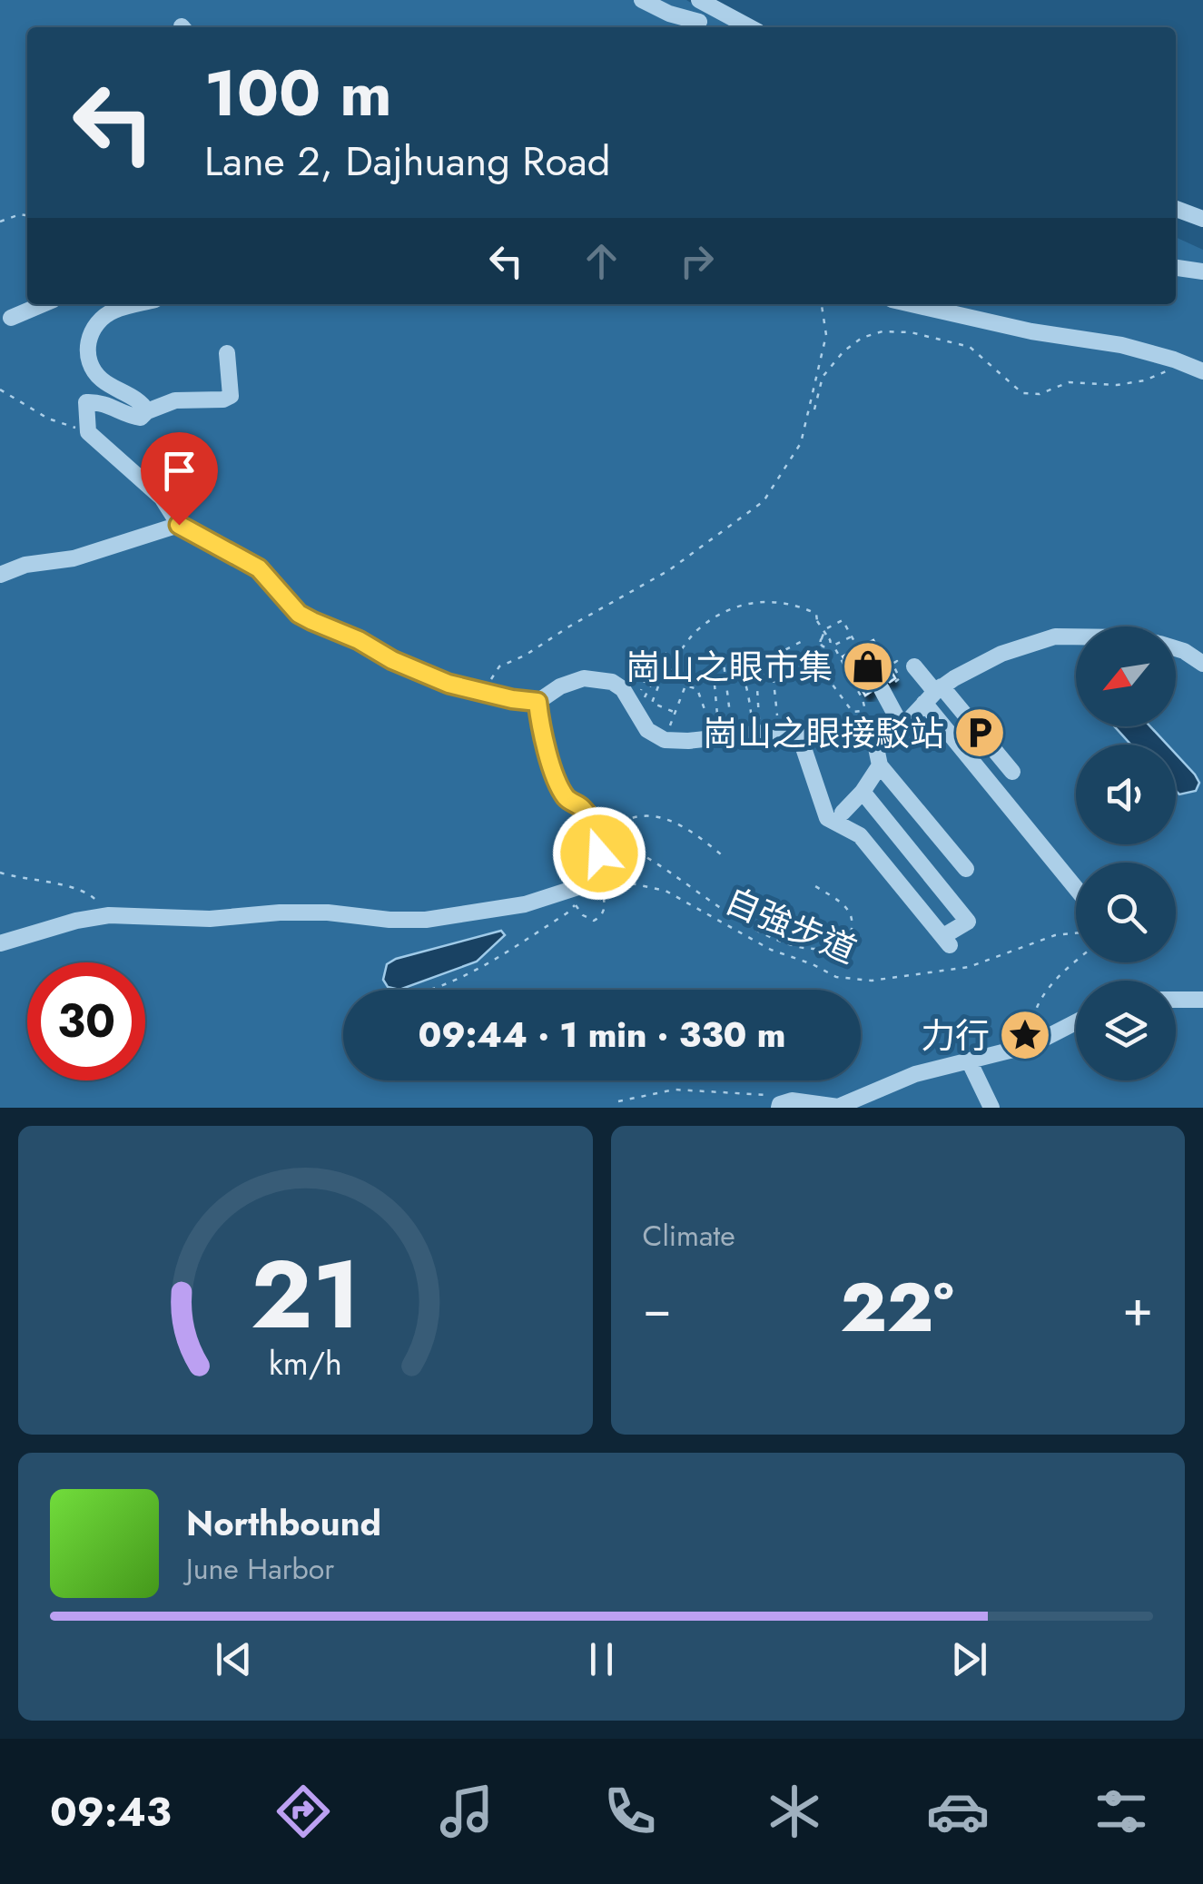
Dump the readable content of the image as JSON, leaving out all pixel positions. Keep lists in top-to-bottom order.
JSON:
{
  "streets": {
    "path": ["自強步道"]
  },
  "places": {
    "shop": ["崗山之眼市集"],
    "parking": ["崗山之眼接駁站"],
    "place": ["力行"]
  },
  "north": "bottom left",
  "page": {
    "turn": ["100 m", "Lane 2, Dajhuang Road"],
    "limit": "30",
    "trip": "09:44 · 1 min · 330 m",
    "tile": "Climate",
    "heat": ["−", "22°", "+"],
    "song": ["Northbound", "June Harbor"],
    "tabs": "09:43",
    "gauge": ["21", "km/h"]
  }
}
